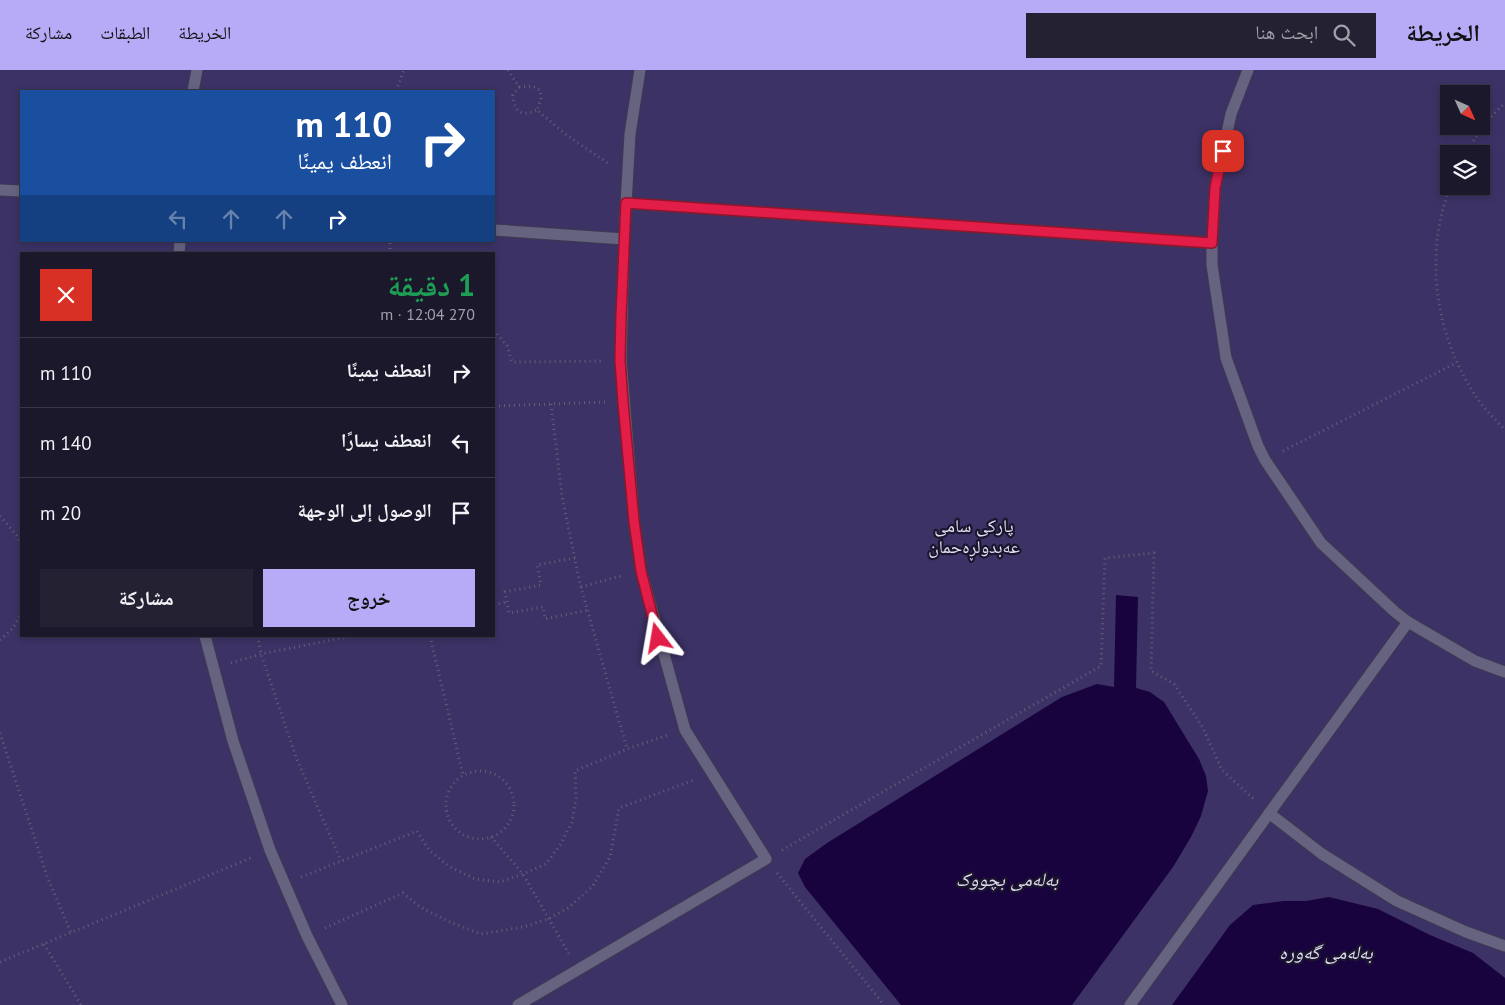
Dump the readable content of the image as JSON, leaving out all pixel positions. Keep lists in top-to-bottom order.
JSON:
{
  "water": ["بەلەمی بچووک", "بەلەمی گەورە"],
  "parks": ["پارکی سامی عەبدولڕەحمان"],
  "north": "bottom right",
  "page": {
    "header": "الخريطة",
    "search": "ابحث هنا",
    "nav": ["الخريطة", "الطبقات", "مشاركة"],
    "turn": ["110 m", "انعطف يمينًا"],
    "heading": ["1 دقيقة", "270 m · 12:04"],
    "list": [
      {
        "name": "انعطف يمينًا",
        "value": "110 m"
      },
      {
        "name": "انعطف يسارًا",
        "value": "140 m"
      },
      {
        "name": "الوصول إلى الوجهة",
        "value": "20 m"
      }
    ],
    "buttons": ["خروج", "مشاركة"]
  }
}
